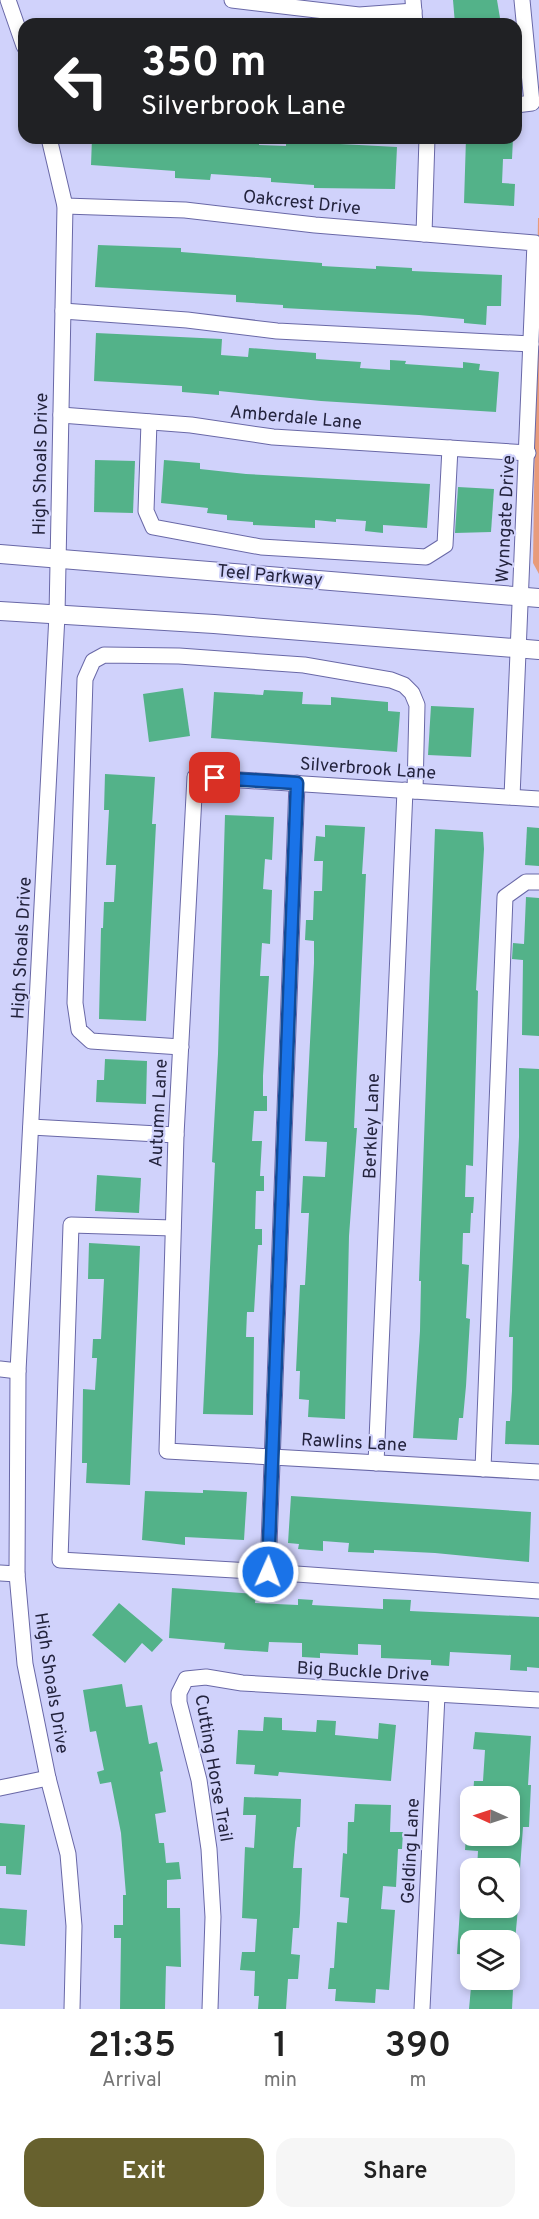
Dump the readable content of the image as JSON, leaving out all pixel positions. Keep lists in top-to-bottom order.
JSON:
{
  "streets": {
    "main road": ["Teel Parkway"],
    "street": [
      "Oakcrest Drive",
      "Amberdale Lane",
      "High Shoals Drive",
      "Wynngate Drive",
      "Silverbrook Lane",
      "Autumn Lane",
      "Berkley Lane",
      "Rawlins Lane",
      "Big Buckle Drive",
      "Cutting Horse Trail",
      "Gelding Lane"
    ]
  },
  "crossings": [
    ["Oakcrest Drive", "High Shoals Drive"],
    ["Oakcrest Drive", "Wynngate Drive"],
    ["Amberdale Lane", "High Shoals Drive"],
    ["Amberdale Lane", "Wynngate Drive"],
    ["High Shoals Drive", "Teel Parkway"],
    ["Wynngate Drive", "Teel Parkway"],
    ["Wynngate Drive", "Silverbrook Lane"],
    ["Silverbrook Lane", "Autumn Lane"],
    ["Silverbrook Lane", "Berkley Lane"],
    ["Autumn Lane", "Berkley Lane"],
    ["Autumn Lane", "Rawlins Lane"],
    ["Berkley Lane", "Rawlins Lane"],
    ["Big Buckle Drive", "Cutting Horse Trail"],
    ["Big Buckle Drive", "Gelding Lane"]
  ],
  "north": "left",
  "page": {
    "turn": ["350 m", "Silverbrook Lane"],
    "eta": [
      "21:35",
      "Arrival",
      "1",
      "min",
      "390",
      "m"
    ],
    "buttons": ["Exit", "Share"]
  }
}
